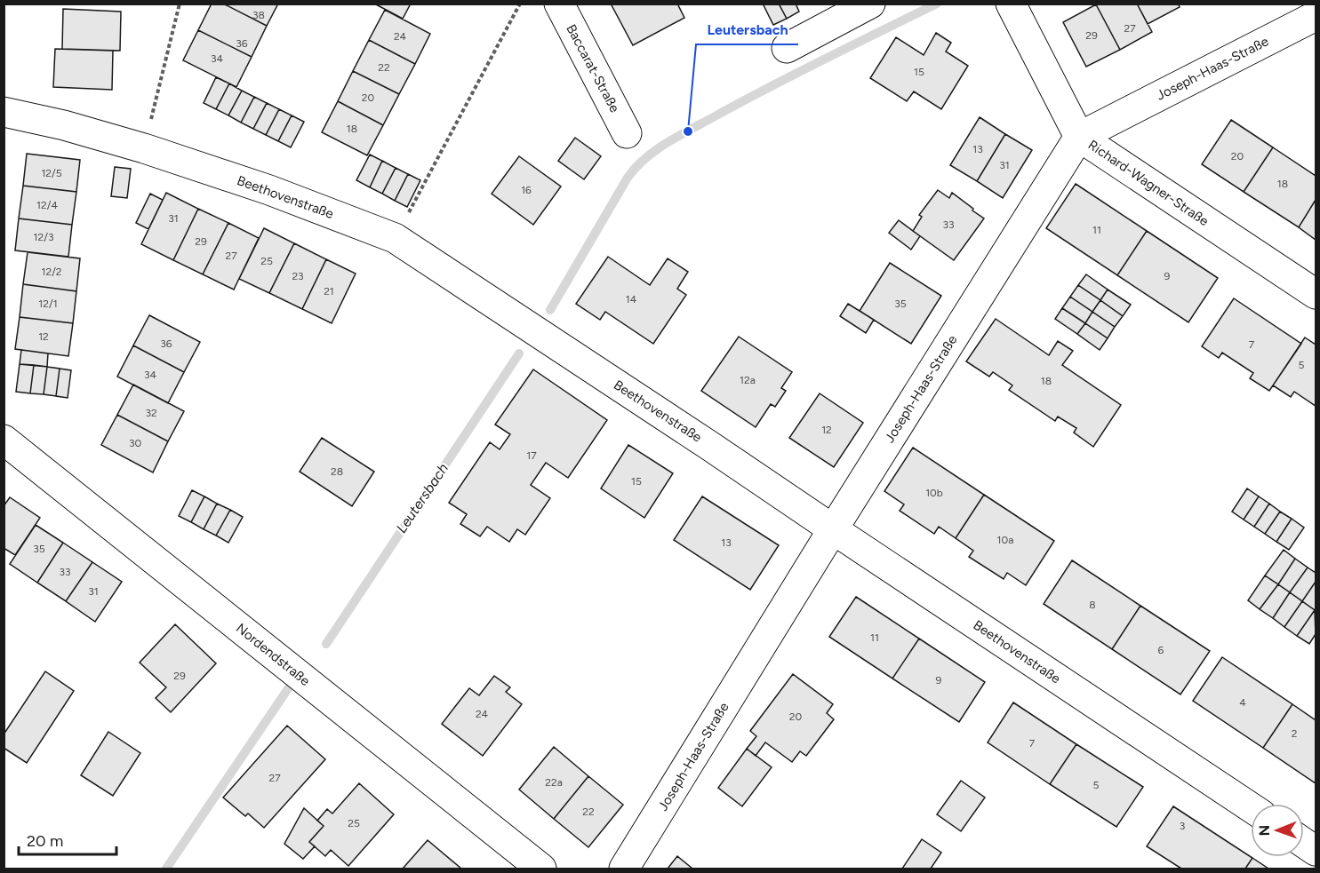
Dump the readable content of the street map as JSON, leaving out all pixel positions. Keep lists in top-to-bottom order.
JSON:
{
  "streets": {
    "street": [
      "Baccarat-Straße",
      "Joseph-Haas-Straße",
      "Richard-Wagner-Straße",
      "Beethovenstraße",
      "Nordendstraße"
    ]
  },
  "crossings": [
    ["Joseph-Haas-Straße", "Richard-Wagner-Straße"],
    ["Joseph-Haas-Straße", "Beethovenstraße"]
  ],
  "water": ["Leutersbach"],
  "places": ["Leutersbach"],
  "house_numbers": [
    "38",
    "27",
    "29",
    "24",
    "36",
    "34",
    "22",
    "15",
    "20",
    "18",
    "13",
    "20",
    "31",
    "12/5",
    "18",
    "16",
    "12/4",
    "31",
    "33",
    "11",
    "12/3",
    "29",
    "27",
    "25",
    "12/2",
    "23",
    "9",
    "21",
    "14",
    "12/1",
    "35",
    "12",
    "36",
    "7",
    "5",
    "34",
    "12a",
    "18",
    "32",
    "12",
    "30",
    "17",
    "28",
    "15",
    "10b",
    "10a",
    "13",
    "35",
    "33",
    "31",
    "8",
    "11",
    "6",
    "29",
    "9",
    "4",
    "24",
    "20",
    "2",
    "7",
    "27",
    "22a",
    "5",
    "22",
    "25",
    "3"
  ],
  "scale_bar": "20 m",
  "north": "left"
}
